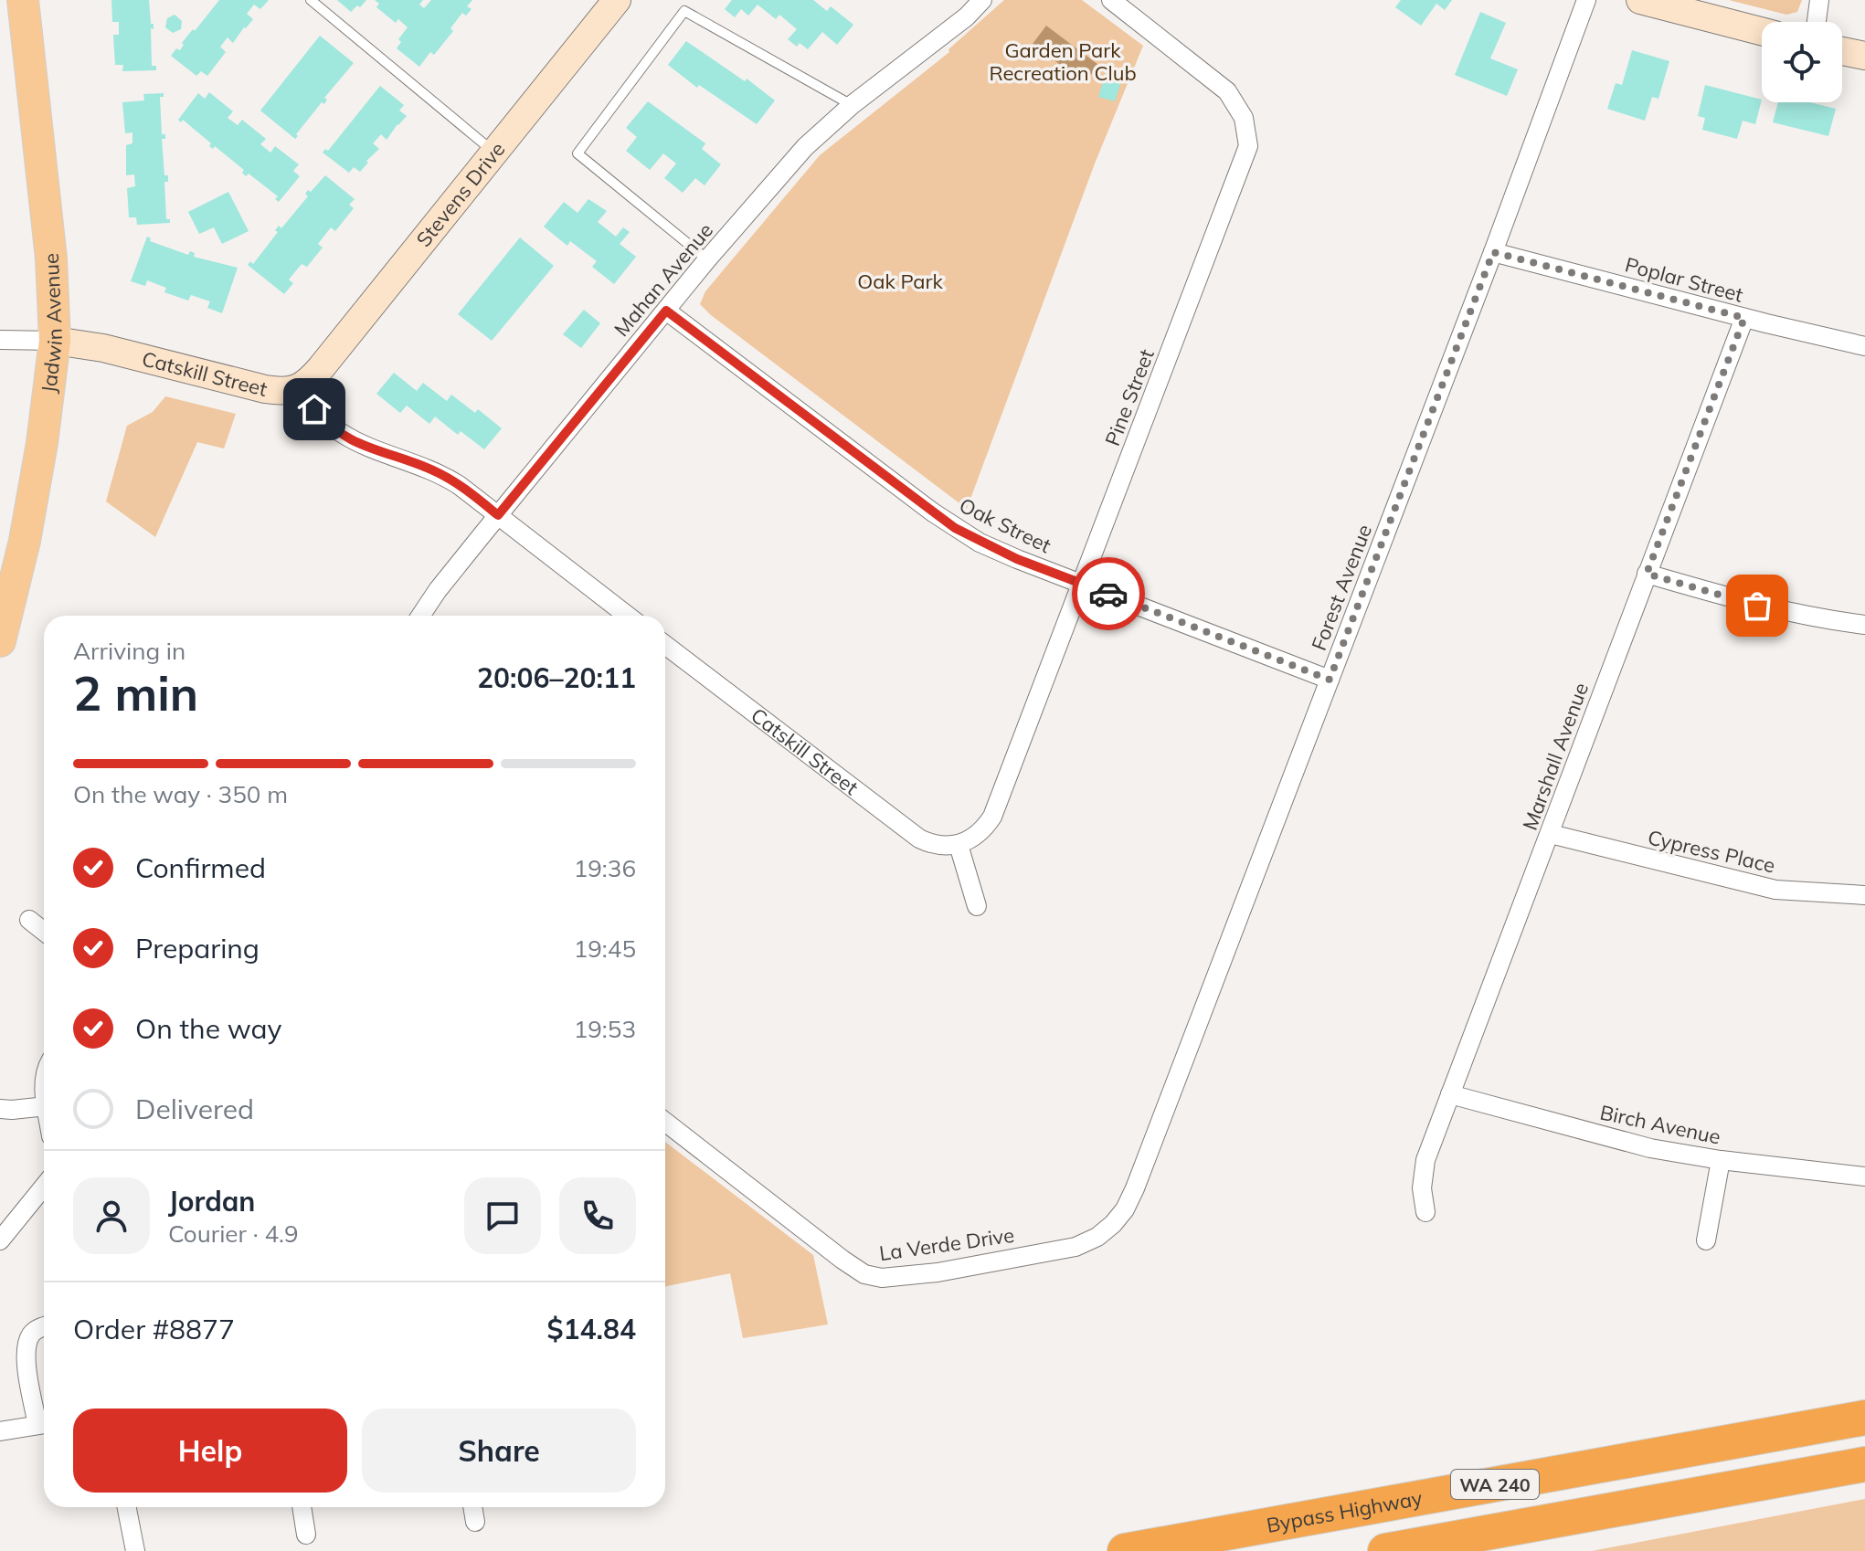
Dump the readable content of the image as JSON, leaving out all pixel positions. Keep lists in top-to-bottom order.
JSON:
{
  "streets": {
    "highway": ["WA 240", "Bypass Highway"],
    "main road": ["Jadwin Avenue"],
    "street": [
      "Stevens Drive",
      "Mahan Avenue",
      "Poplar Street",
      "Catskill Street",
      "Pine Street",
      "Oak Street",
      "Forest Avenue",
      "Marshall Avenue",
      "Cypress Place",
      "Birch Avenue",
      "La Verde Drive"
    ]
  },
  "crossings": [
    ["Stevens Drive", "Catskill Street"],
    ["Mahan Avenue", "Oak Street"],
    ["Poplar Street", "Forest Avenue"],
    ["Poplar Street", "Marshall Avenue"],
    ["Jadwin Avenue", "Catskill Street"],
    ["Catskill Street", "Pine Street"],
    ["Pine Street", "Oak Street"],
    ["Oak Street", "Forest Avenue"],
    ["Forest Avenue", "La Verde Drive"],
    ["Marshall Avenue", "Cypress Place"],
    ["Marshall Avenue", "Birch Avenue"]
  ],
  "parks": ["Garden Park Recreation Club", "Oak Park"],
  "page": {
    "heading": ["2 min", "Arriving in", "20:06–20:11"],
    "panel": [
      "Jordan",
      "Courier · 4.9",
      "Order #8877",
      "$14.84"
    ],
    "bar": "On the way · 350 m",
    "list": [
      ["Confirmed", "19:36"],
      ["Preparing", "19:45"],
      ["On the way", "19:53"],
      "Delivered"
    ],
    "buttons": ["Help", "Share"]
  }
}
